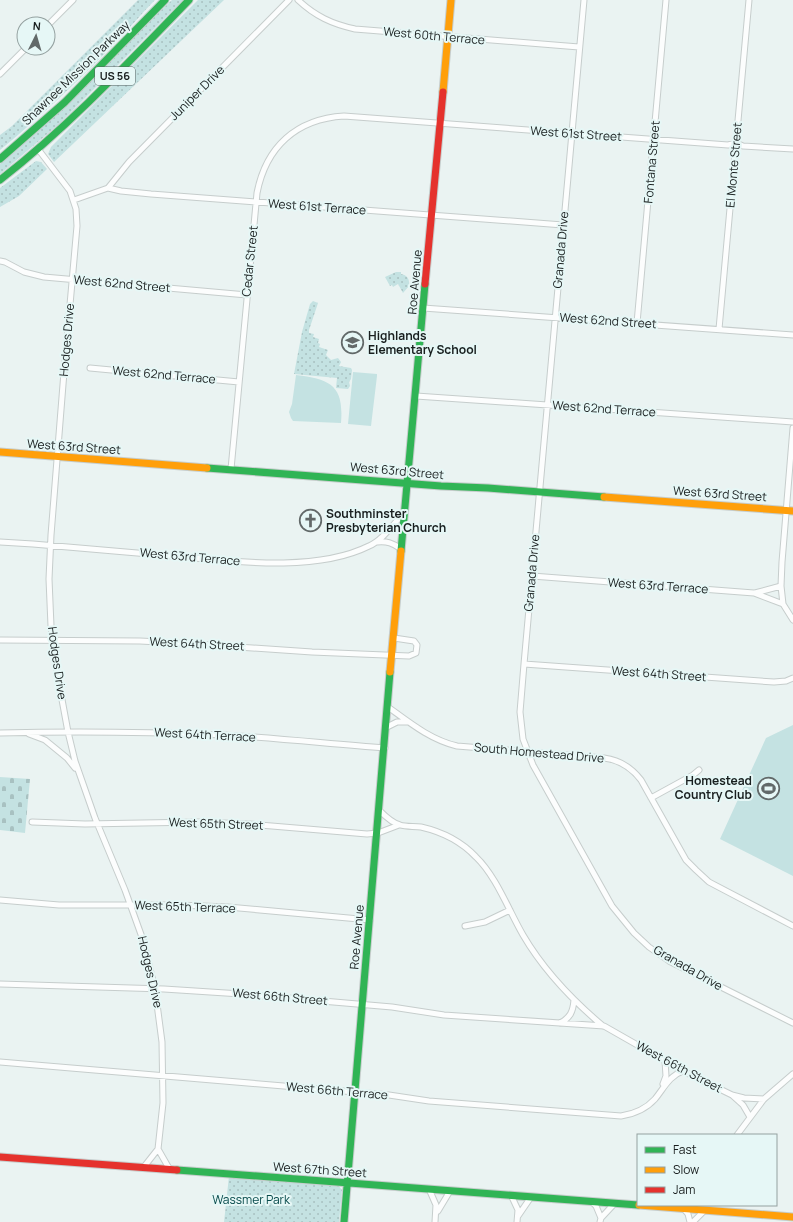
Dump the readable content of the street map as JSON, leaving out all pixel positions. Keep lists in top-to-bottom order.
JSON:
{
  "streets": {
    "main road": [
      "Shawnee Mission Parkway",
      "US 56",
      "Roe Avenue",
      "West 63rd Street",
      "West 67th Street"
    ],
    "street": [
      "West 60th Terrace",
      "Juniper Drive",
      "West 61st Street",
      "Fontana Street",
      "El Monte Street",
      "West 61st Terrace",
      "Granada Drive",
      "Cedar Street",
      "West 62nd Street",
      "Hodges Drive",
      "West 62nd Terrace",
      "West 63rd Terrace",
      "West 64th Street",
      "West 64th Terrace",
      "South Homestead Drive",
      "West 65th Street",
      "West 65th Terrace",
      "West 66th Street",
      "West 66th Terrace"
    ]
  },
  "crossings": [
    ["West 60th Terrace", "Granada Drive"],
    ["West 60th Terrace", "Roe Avenue"],
    ["US 56", "Hodges Drive"],
    ["Juniper Drive", "West 61st Terrace"],
    ["West 61st Street", "Fontana Street"],
    ["West 61st Street", "El Monte Street"],
    ["West 61st Street", "Granada Drive"],
    ["West 61st Street", "Cedar Street"],
    ["West 61st Street", "Roe Avenue"],
    ["Fontana Street", "West 62nd Street"],
    ["El Monte Street", "West 62nd Street"],
    ["West 61st Terrace", "Granada Drive"],
    ["West 61st Terrace", "Cedar Street"],
    ["West 61st Terrace", "Roe Avenue"],
    ["West 61st Terrace", "Hodges Drive"],
    ["Granada Drive", "West 62nd Street"],
    ["Granada Drive", "West 62nd Terrace"],
    ["Granada Drive", "West 63rd Street"],
    ["Granada Drive", "West 63rd Terrace"],
    ["Granada Drive", "West 64th Street"],
    ["Granada Drive", "South Homestead Drive"],
    ["Cedar Street", "West 62nd Street"],
    ["Cedar Street", "West 62nd Terrace"],
    ["Cedar Street", "West 63rd Street"],
    ["Roe Avenue", "West 62nd Street"],
    ["Roe Avenue", "West 62nd Terrace"],
    ["Roe Avenue", "West 63rd Street"],
    ["Roe Avenue", "West 63rd Terrace"],
    ["Roe Avenue", "West 64th Street"],
    ["Roe Avenue", "West 64th Terrace"],
    ["Roe Avenue", "South Homestead Drive"],
    ["Roe Avenue", "West 65th Street"],
    ["Roe Avenue", "West 65th Terrace"],
    ["Roe Avenue", "West 66th Street"],
    ["Roe Avenue", "West 66th Terrace"],
    ["Roe Avenue", "West 67th Street"],
    ["West 62nd Street", "Hodges Drive"],
    ["Hodges Drive", "West 63rd Street"],
    ["Hodges Drive", "West 63rd Terrace"],
    ["Hodges Drive", "West 64th Street"],
    ["Hodges Drive", "West 64th Terrace"],
    ["Hodges Drive", "West 65th Street"],
    ["Hodges Drive", "West 65th Terrace"],
    ["Hodges Drive", "West 66th Street"],
    ["Hodges Drive", "West 66th Terrace"],
    ["West 65th Street", "West 66th Street"],
    ["West 66th Street", "West 66th Terrace"]
  ],
  "parks": ["Wassmer Park"],
  "places": {
    "school or university": ["Highlands Elementary School"],
    "church": ["Southminster Presbyterian Church"],
    "sports": ["Homestead Country Club"]
  },
  "legend": ["Fast", "Slow", "Jam"],
  "north": "top"
}
